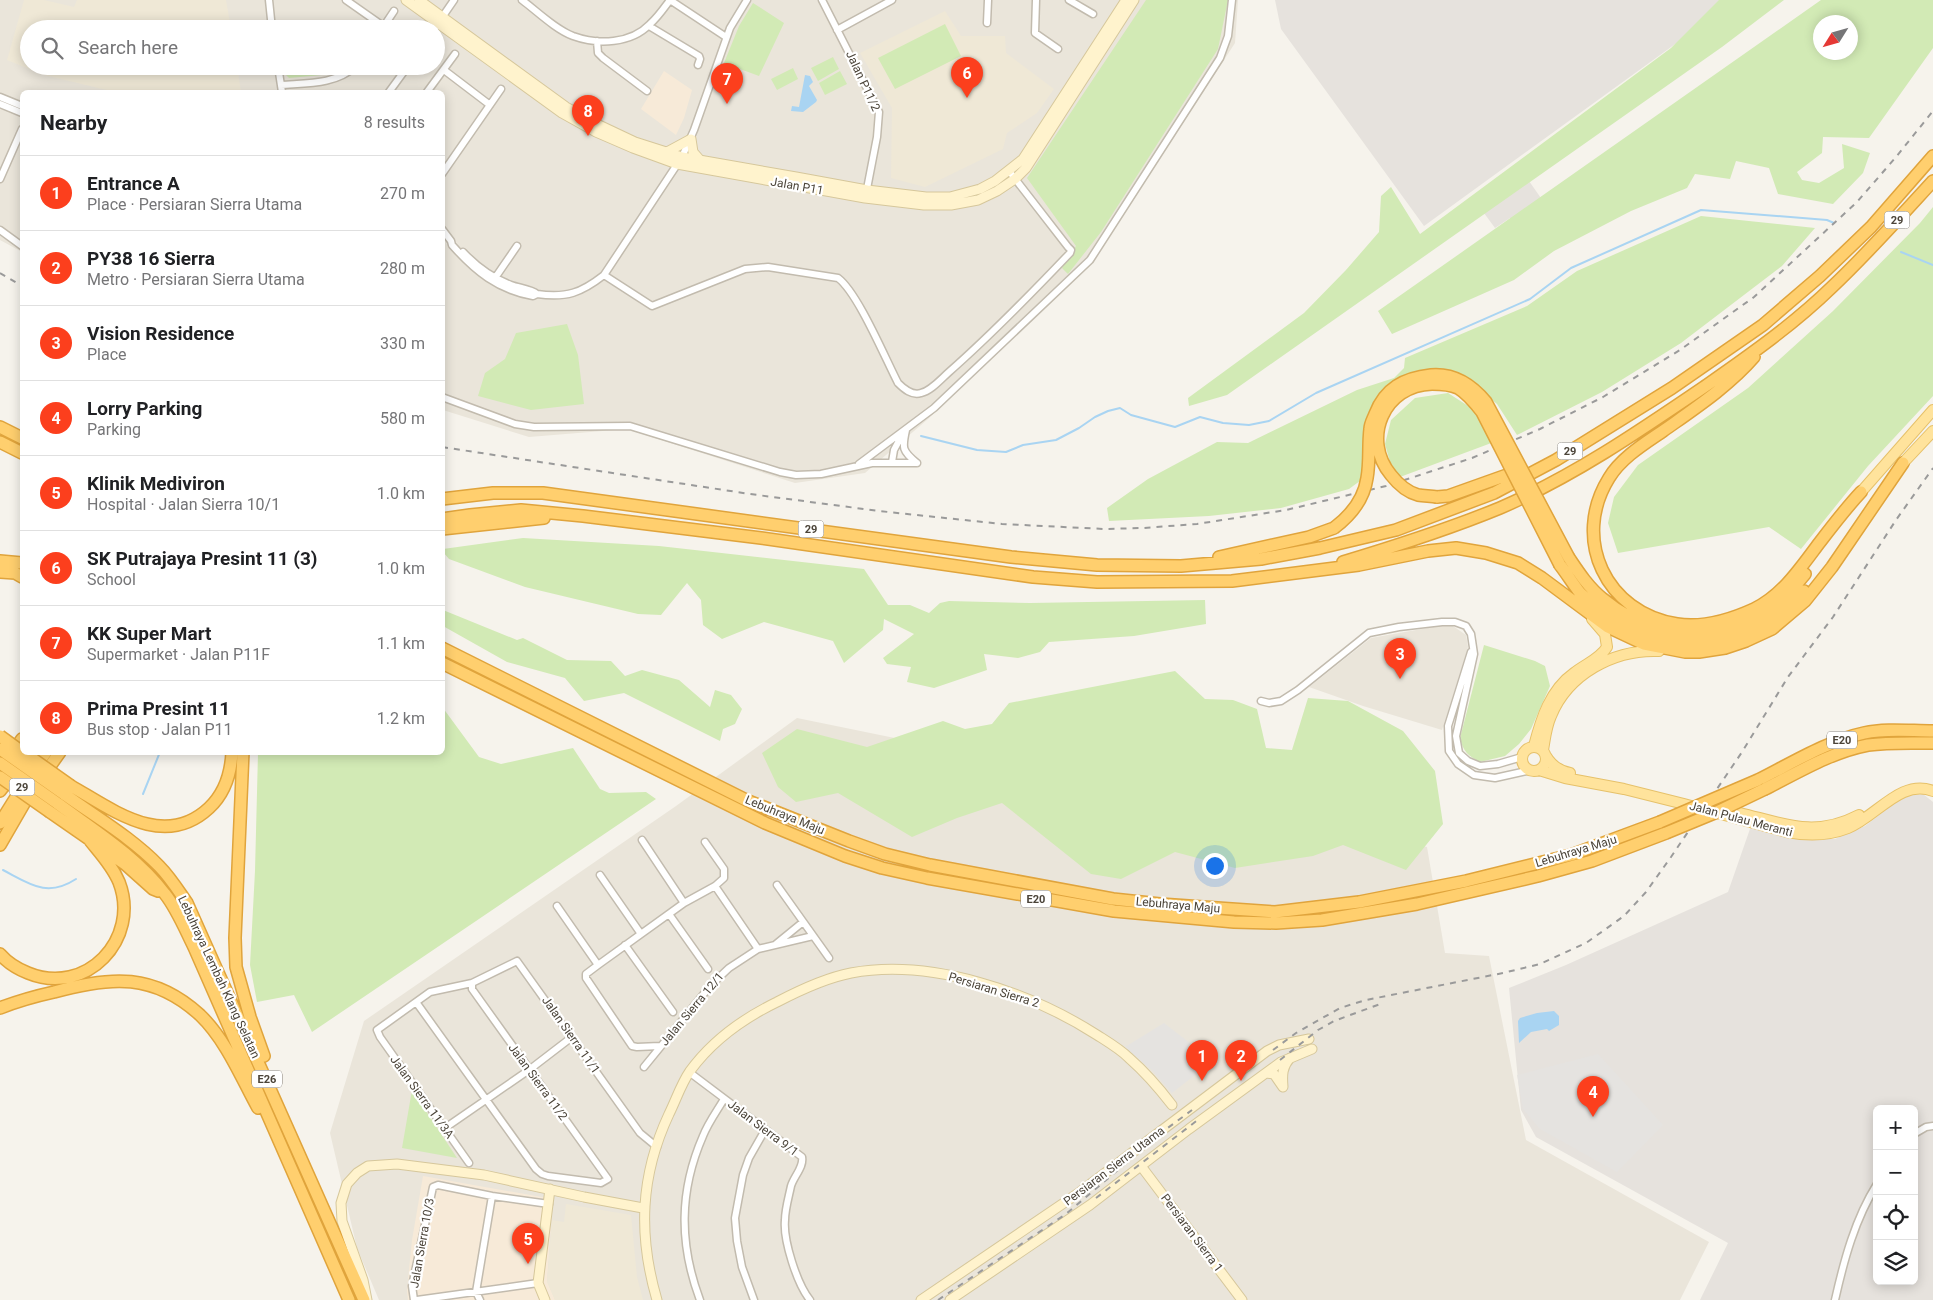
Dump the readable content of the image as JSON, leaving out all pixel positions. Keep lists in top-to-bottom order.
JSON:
{
  "streets": {
    "highway": [
      "29",
      "E20",
      "Lebuhraya Maju",
      "Lebuhraya Lembah Klang Selatan",
      "E26"
    ],
    "main road": [
      "Jalan P11",
      "Jalan Pulau Meranti",
      "Persiaran Sierra 2",
      "Persiaran Sierra Utama",
      "Persiaran Sierra 1"
    ],
    "street": [
      "Jalan P11/2",
      "Jalan Sierra 12/1",
      "Jalan Sierra 11/1",
      "Jalan Sierra 11/2",
      "Jalan Sierra 11/3A",
      "Jalan Sierra 9/1",
      "Jalan Sierra 10/3"
    ]
  },
  "crossings": [
    ["Jalan P11/2", "Jalan P11"],
    ["Persiaran Sierra 2", "Jalan Sierra 11/1"],
    ["Persiaran Sierra 2", "Jalan Sierra 9/1"],
    ["Jalan Sierra 11/1", "Jalan Sierra 11/2"],
    ["Persiaran Sierra Utama", "Persiaran Sierra 1"]
  ],
  "north": "bottom left",
  "page": {
    "search": "Search here",
    "pins": [
      "6",
      "7",
      "8",
      "3",
      "1",
      "2",
      "4",
      "5"
    ],
    "heading": ["Nearby", "8 results"],
    "list": [
      {
        "mark": "1",
        "name": "Entrance A",
        "note": "Place · Persiaran Sierra Utama",
        "value": "270 m"
      },
      {
        "mark": "2",
        "name": "PY38 16 Sierra",
        "note": "Metro · Persiaran Sierra Utama",
        "value": "280 m"
      },
      {
        "mark": "3",
        "name": "Vision Residence",
        "note": "Place",
        "value": "330 m"
      },
      {
        "mark": "4",
        "name": "Lorry Parking",
        "note": "Parking",
        "value": "580 m"
      },
      {
        "mark": "5",
        "name": "Klinik Mediviron",
        "note": "Hospital · Jalan Sierra 10/1",
        "value": "1.0 km"
      },
      {
        "mark": "6",
        "name": "SK Putrajaya Presint 11 (3)",
        "note": "School",
        "value": "1.0 km"
      },
      {
        "mark": "7",
        "name": "KK Super Mart",
        "note": "Supermarket · Jalan P11F",
        "value": "1.1 km"
      },
      {
        "mark": "8",
        "name": "Prima Presint 11",
        "note": "Bus stop · Jalan P11",
        "value": "1.2 km"
      }
    ],
    "map_buttons": ["+", "−"]
  }
}
